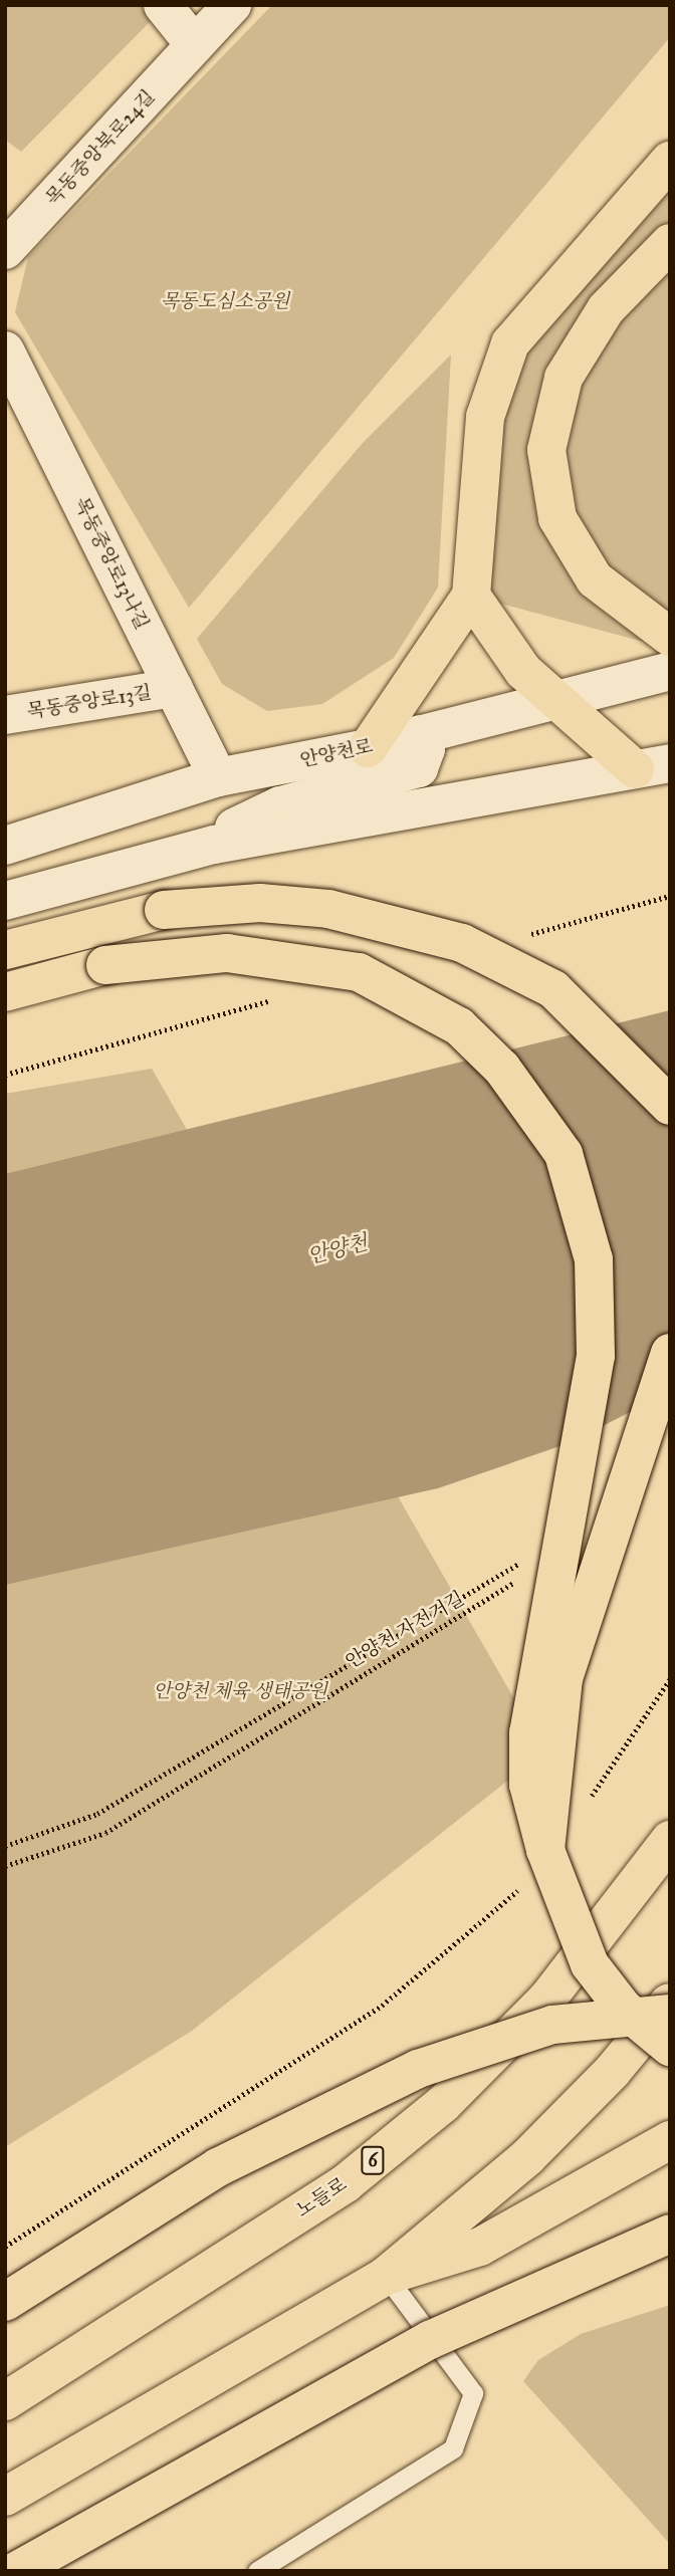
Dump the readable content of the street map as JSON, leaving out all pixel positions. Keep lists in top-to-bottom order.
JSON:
{
  "streets": {
    "main road": [
      "목동중앙북로24길",
      "목동중앙로13나길",
      "목동중앙로13길",
      "안양천로",
      "6",
      "노들로"
    ],
    "path": ["안양천 자전거길"]
  },
  "crossings": [
    ["목동중앙로13나길", "목동중앙로13길"],
    ["목동중앙로13나길", "안양천로"]
  ],
  "water": ["안양천"],
  "parks": ["목동도심소공원", "안양천 체육 생태공원"]
}
